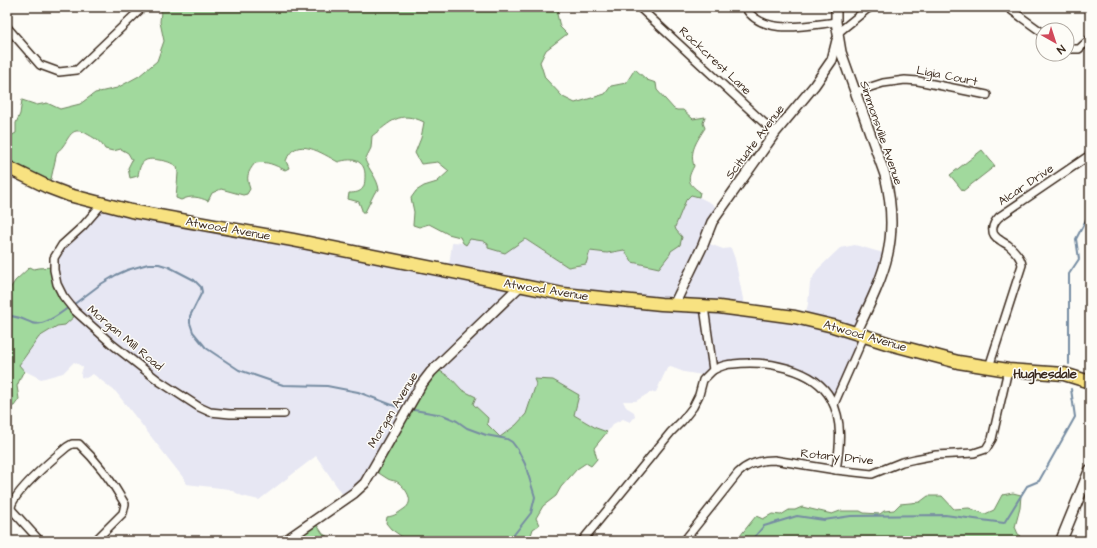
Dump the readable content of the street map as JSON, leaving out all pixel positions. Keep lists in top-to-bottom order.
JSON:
{
  "streets": {
    "main road": ["Atwood Avenue"],
    "street": [
      "Rockcrest Lane",
      "Ligia Court",
      "Simmonsville Avenue",
      "Scituate Avenue",
      "Alcar Drive",
      "Morgan Mill Road",
      "Morgan Avenue",
      "Rotary Drive"
    ]
  },
  "crossings": [
    ["Rockcrest Lane", "Scituate Avenue"],
    ["Ligia Court", "Simmonsville Avenue"],
    ["Simmonsville Avenue", "Scituate Avenue"],
    ["Simmonsville Avenue", "Atwood Avenue"],
    ["Scituate Avenue", "Atwood Avenue"],
    ["Alcar Drive", "Atwood Avenue"],
    ["Atwood Avenue", "Morgan Mill Road"],
    ["Atwood Avenue", "Morgan Avenue"],
    ["Atwood Avenue", "Rotary Drive"]
  ],
  "districts": ["Hughesdale"],
  "north": "bottom right"
}
